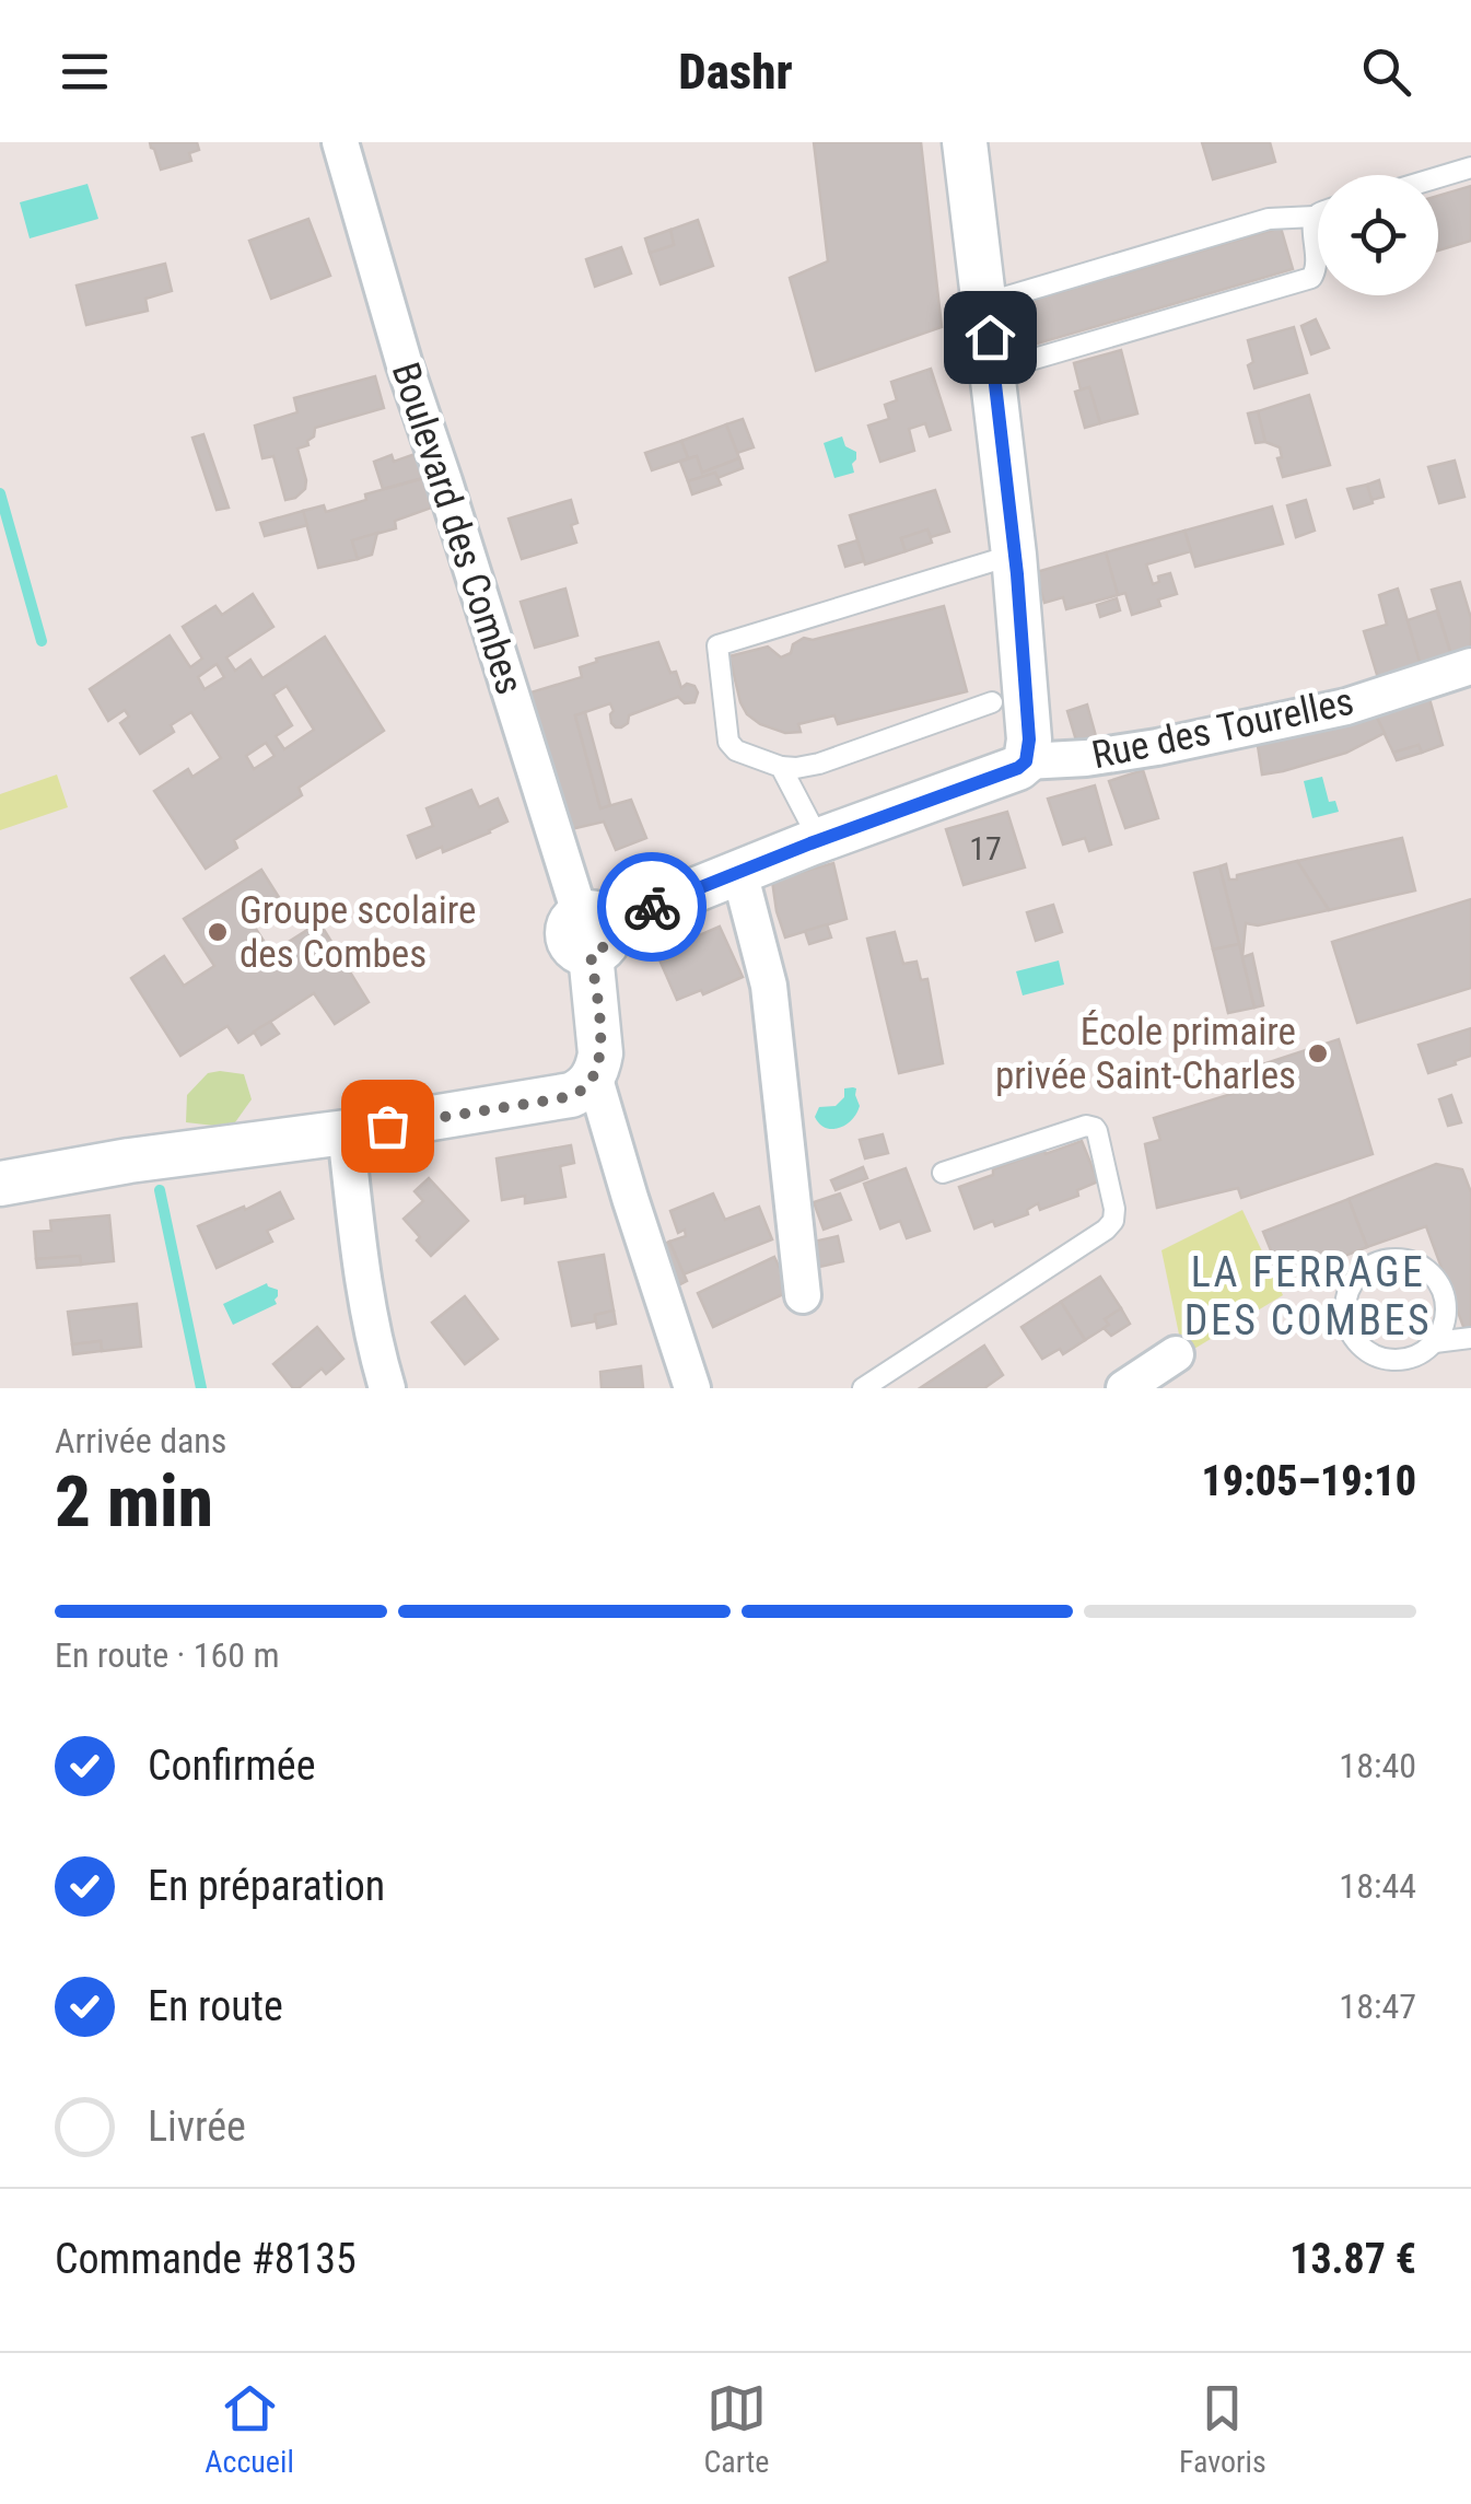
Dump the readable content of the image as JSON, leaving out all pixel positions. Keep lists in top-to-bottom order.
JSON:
{
  "streets": {
    "street": ["Boulevard des Combes", "Rue des Tourelles"]
  },
  "crossings": [
    ["Boulevard des Combes", "Rue des Tourelles"]
  ],
  "districts": ["LA FERRAGE DES COMBES"],
  "places": ["Groupe scolaire des Combes", "École primaire privée Saint-Charles"],
  "house_numbers": ["17"],
  "page": {
    "header": "Dashr",
    "heading": ["2 min", "Arrivée dans", "19:05–19:10"],
    "panel": ["Commande #8135", "13.87 €"],
    "bar": "En route · 160 m",
    "list": [
      ["Confirmée", "18:40"],
      ["En préparation", "18:44"],
      ["En route", "18:47"],
      "Livrée"
    ],
    "tabs": ["Accueil", "Carte", "Favoris"]
  }
}
